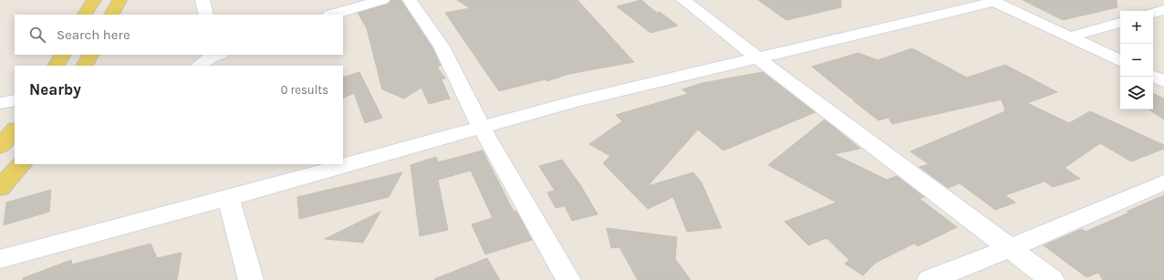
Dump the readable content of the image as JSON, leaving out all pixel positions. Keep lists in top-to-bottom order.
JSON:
{
  "page": {
    "map_buttons": ["+", "−"],
    "search": "Search here",
    "heading": ["Nearby", "0 results"]
  }
}
